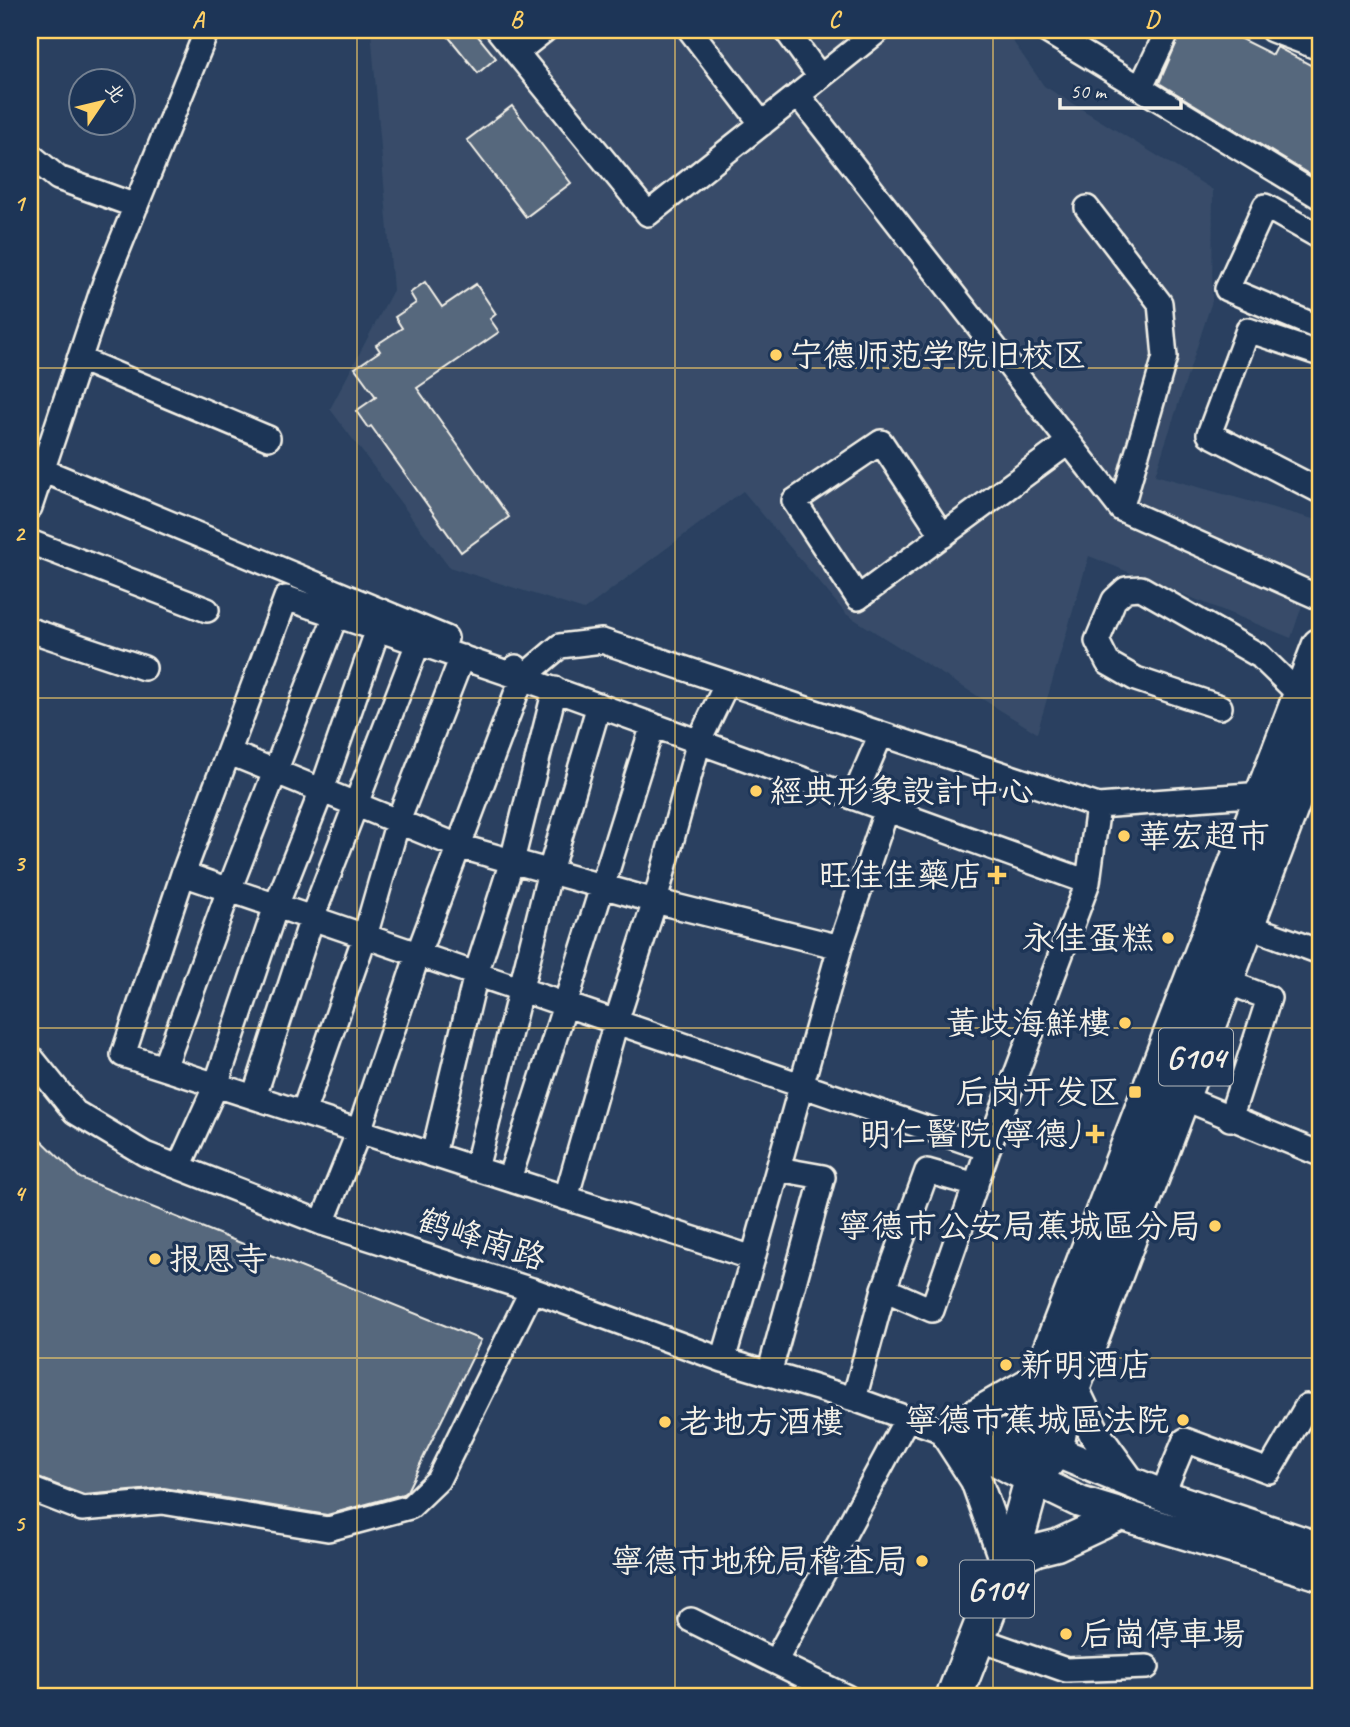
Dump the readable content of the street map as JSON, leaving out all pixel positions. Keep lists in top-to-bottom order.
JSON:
{
  "streets": {
    "highway": ["G104"],
    "street": ["鹤峰南路"]
  },
  "places": {
    "other": [
      "宁德师范学院旧校区",
      "經典形象設計中心",
      "華宏超市",
      "永佳蛋糕",
      "黃歧海鮮樓",
      "寧德市公安局蕉城區分局",
      "报恩寺",
      "新明酒店",
      "寧德市蕉城區法院",
      "老地方酒樓",
      "寧德市地稅局稽查局",
      "后崗停車場"
    ],
    "health": ["旺佳佳藥店", "明仁醫院(寧德)"],
    "transit": ["后岗开发区"]
  },
  "scale_bar": "50 m",
  "north": "top right",
  "grid": {
    "columns": [
      "A",
      "B",
      "C",
      "D"
    ],
    "rows": [
      "1",
      "2",
      "3",
      "4",
      "5"
    ]
  }
}
